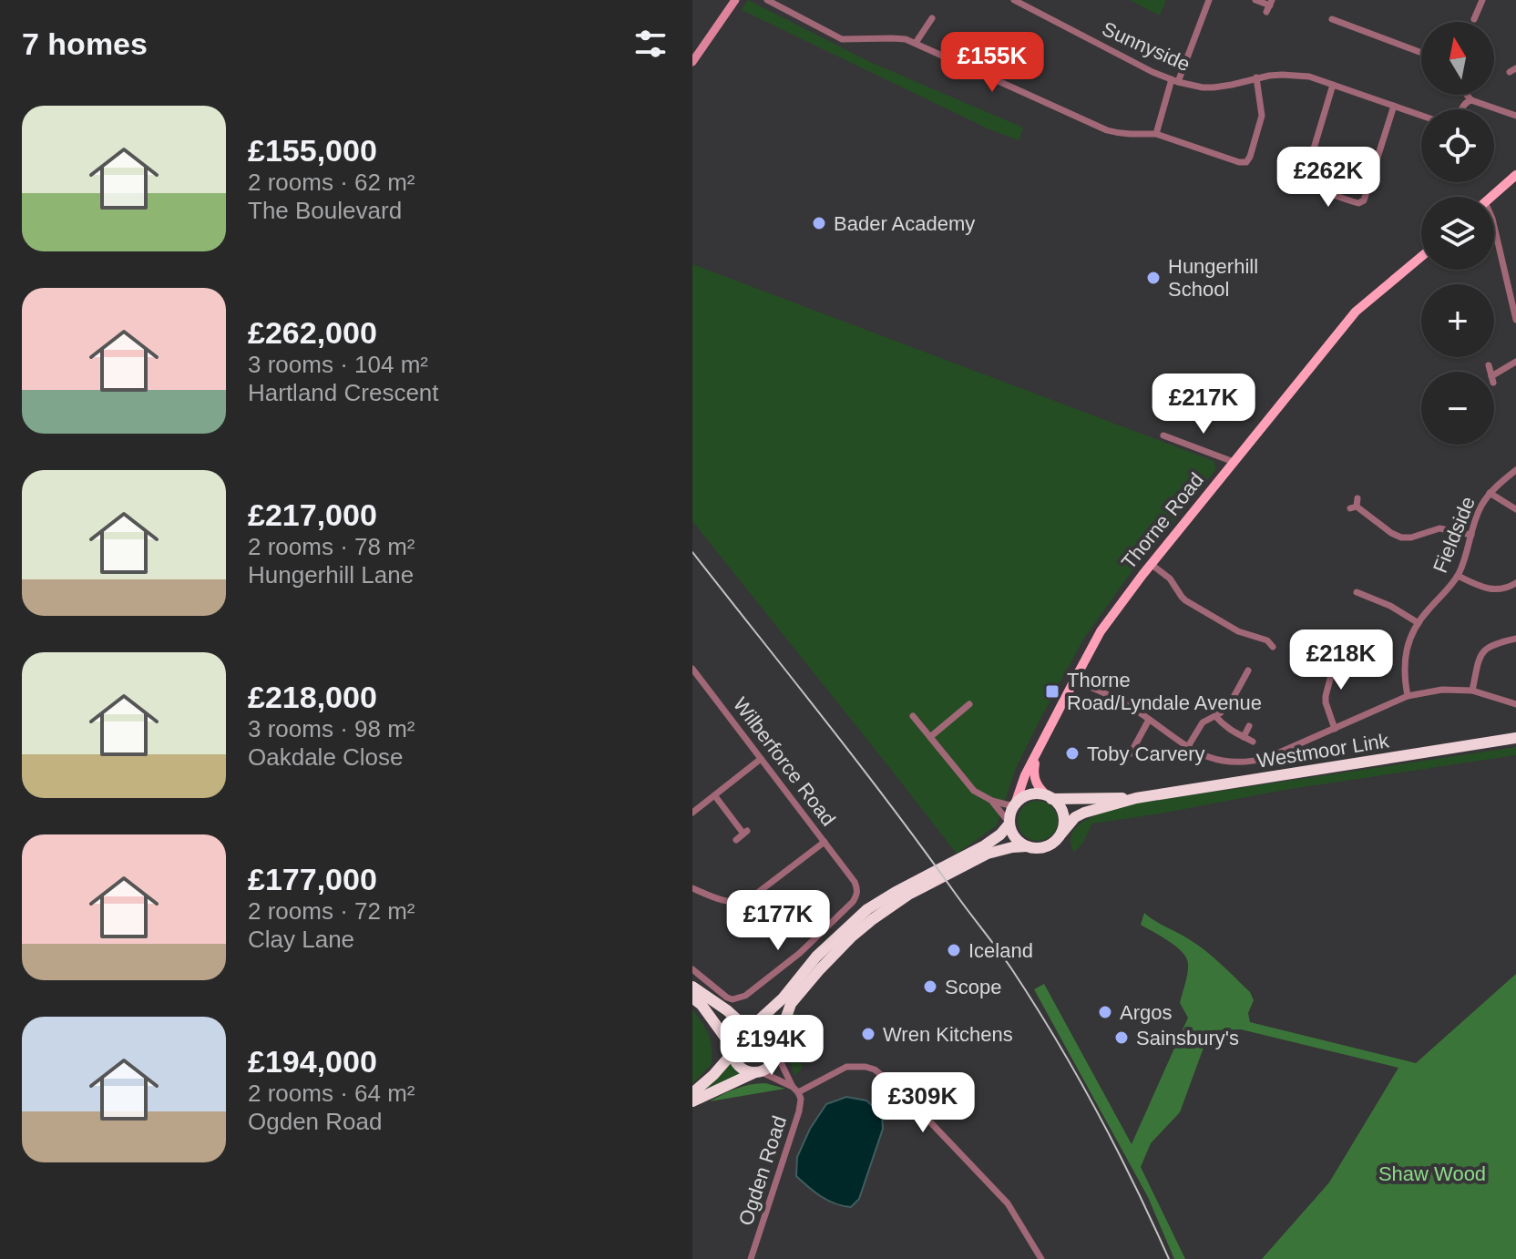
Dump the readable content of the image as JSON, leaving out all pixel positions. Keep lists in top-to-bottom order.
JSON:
{
  "streets": {
    "highway": ["Westmoor Link"],
    "main road": ["Thorne Road"],
    "street": [
      "Sunnyside",
      "Fieldside",
      "Wilberforce Road",
      "Ogden Road"
    ]
  },
  "crossings": [
    ["Thorne Road", "Westmoor Link"]
  ],
  "parks": ["Shaw Wood"],
  "places": {
    "other": [
      "Bader Academy",
      "Hungerhill School",
      "Toby Carvery",
      "Iceland",
      "Scope",
      "Argos",
      "Wren Kitchens",
      "Sainsbury's"
    ],
    "transit": ["Thorne Road/Lyndale Avenue"]
  },
  "north": "top",
  "page": {
    "heading": "7 homes",
    "map_buttons": ["+", "−"],
    "price": [
      "£155K",
      "£262K",
      "£217K",
      "£218K",
      "£177K",
      "£194K",
      "£309K"
    ],
    "list": [
      {
        "name": "£155,000",
        "note": "2 rooms · 62 m² · The Boulevard"
      },
      {
        "name": "£262,000",
        "note": "3 rooms · 104 m² · Hartland Crescent"
      },
      {
        "name": "£217,000",
        "note": "2 rooms · 78 m² · Hungerhill Lane"
      },
      {
        "name": "£218,000",
        "note": "3 rooms · 98 m² · Oakdale Close"
      },
      {
        "name": "£177,000",
        "note": "2 rooms · 72 m² · Clay Lane"
      },
      {
        "name": "£194,000",
        "note": "2 rooms · 64 m² · Ogden Road"
      }
    ]
  }
}
